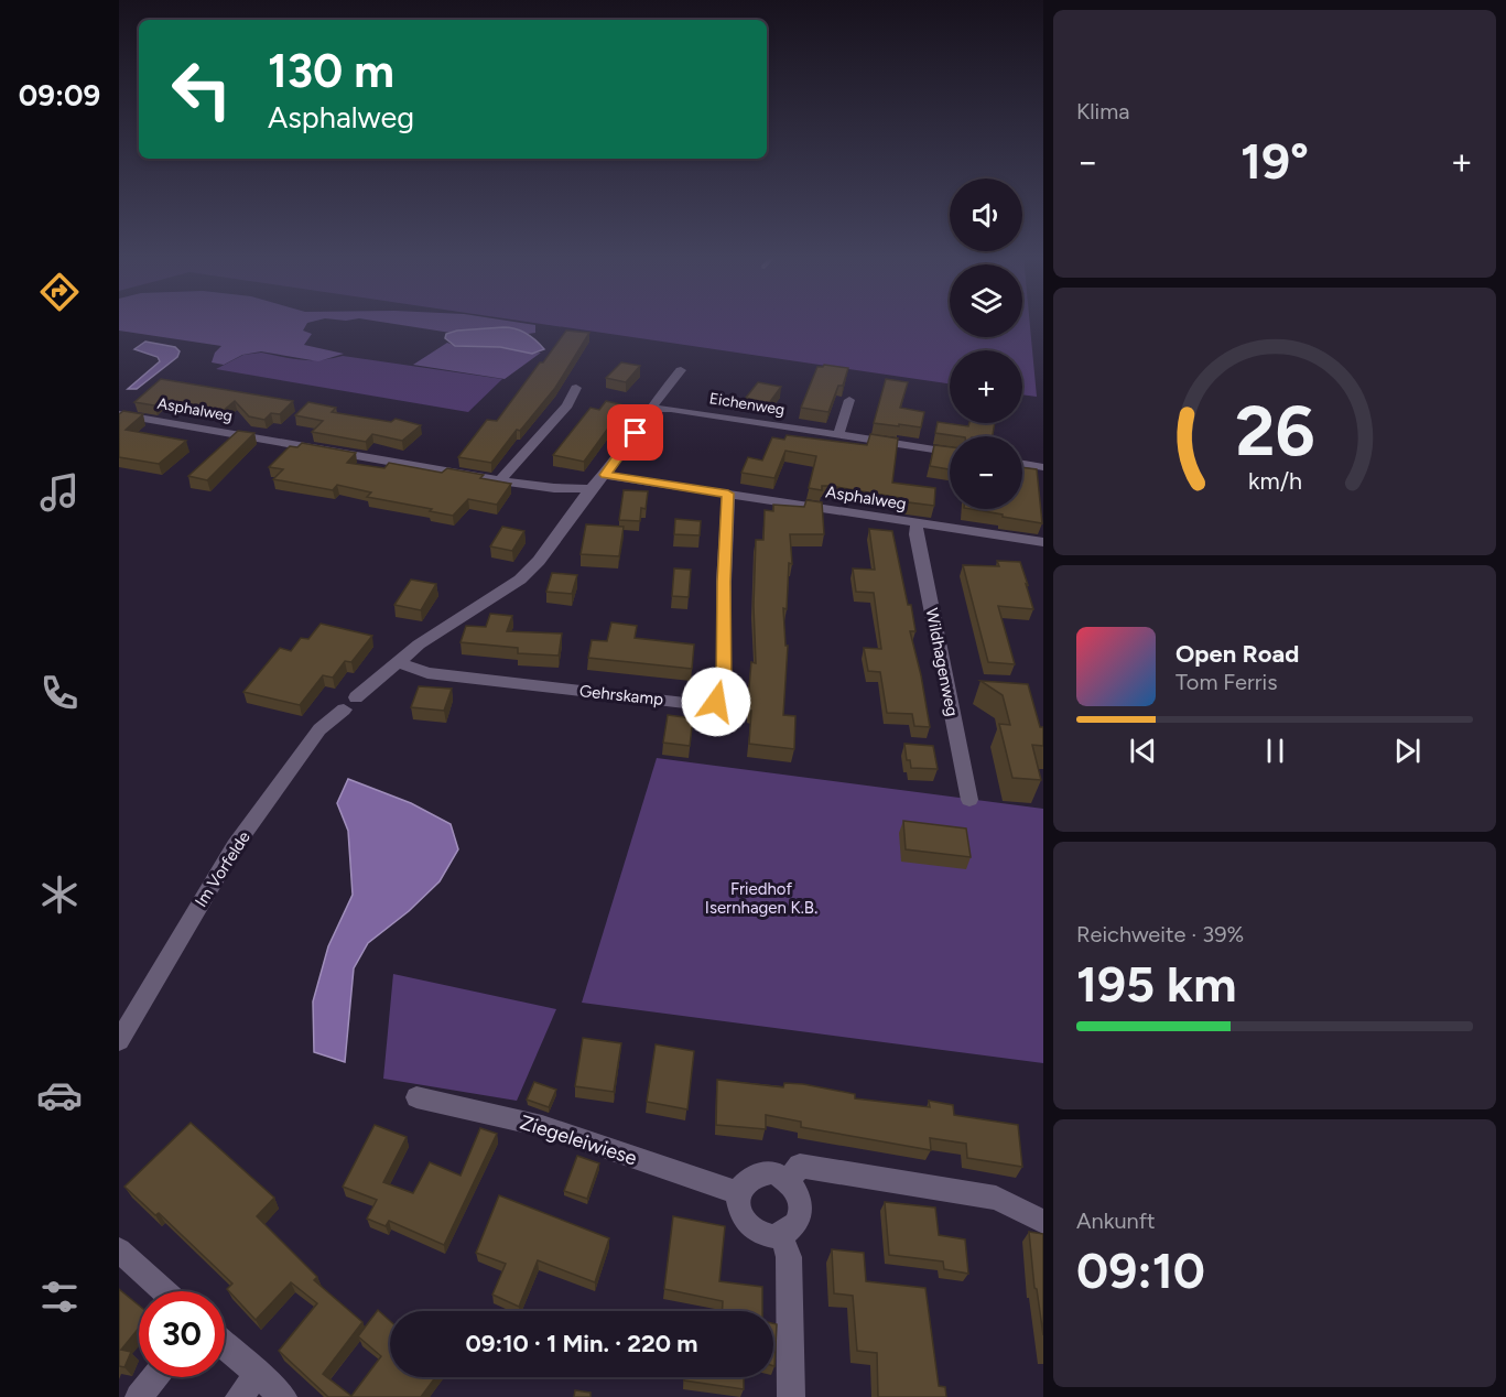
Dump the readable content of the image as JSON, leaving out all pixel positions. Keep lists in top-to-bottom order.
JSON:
{
  "streets": {
    "street": [
      "Eichenweg",
      "Asphalweg",
      "Wildhagenweg",
      "Gehrskamp",
      "Im Vorfelde",
      "Ziegeleiwiese"
    ]
  },
  "crossings": [
    ["Asphalweg", "Wildhagenweg"],
    ["Asphalweg", "Gehrskamp"],
    ["Asphalweg", "Im Vorfelde"],
    ["Gehrskamp", "Im Vorfelde"]
  ],
  "parks": ["Friedhof Isernhagen K.B."],
  "page": {
    "tabs": "09:09",
    "tile": [
      "Klima",
      ["Reichweite · 39%", "195 km"],
      ["Ankunft", "09:10"]
    ],
    "turn": ["130 m", "Asphalweg"],
    "heat": ["−", "19°", "+"],
    "map_buttons": ["+", "−"],
    "song": ["Open Road", "Tom Ferris"],
    "limit": "30",
    "trip": "09:10 · 1 Min. · 220 m",
    "gauge": ["26", "km/h"]
  }
}
